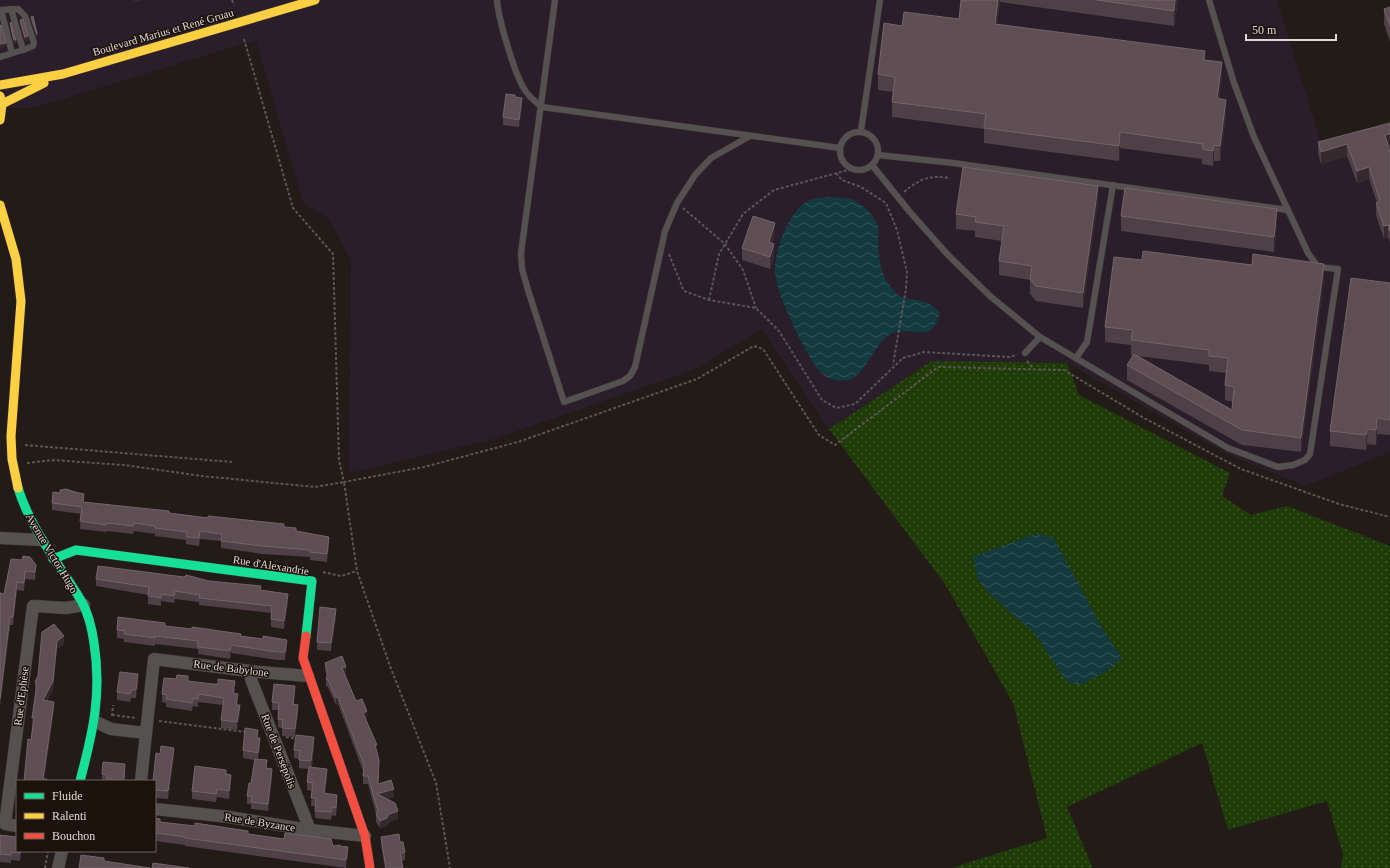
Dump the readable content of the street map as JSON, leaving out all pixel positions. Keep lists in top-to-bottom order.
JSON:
{
  "streets": {
    "street": [
      "Boulevard Marius et René Gruau",
      "Avenue Victor Hugo",
      "Rue d'Alexandrie",
      "Rue de Babylone",
      "Rue d'Ephèse",
      "Rue de Persépolis",
      "Rue de Byzance"
    ]
  },
  "crossings": [
    ["Avenue Victor Hugo", "Rue d'Alexandrie"],
    ["Avenue Victor Hugo", "Rue d'Ephèse"],
    ["Rue d'Alexandrie", "Rue de Babylone"],
    ["Rue d'Alexandrie", "Rue de Byzance"],
    ["Rue de Babylone", "Rue de Persépolis"],
    ["Rue de Persépolis", "Rue de Byzance"]
  ],
  "legend": ["Fluide", "Ralenti", "Bouchon"],
  "scale_bar": "50 m"
}
